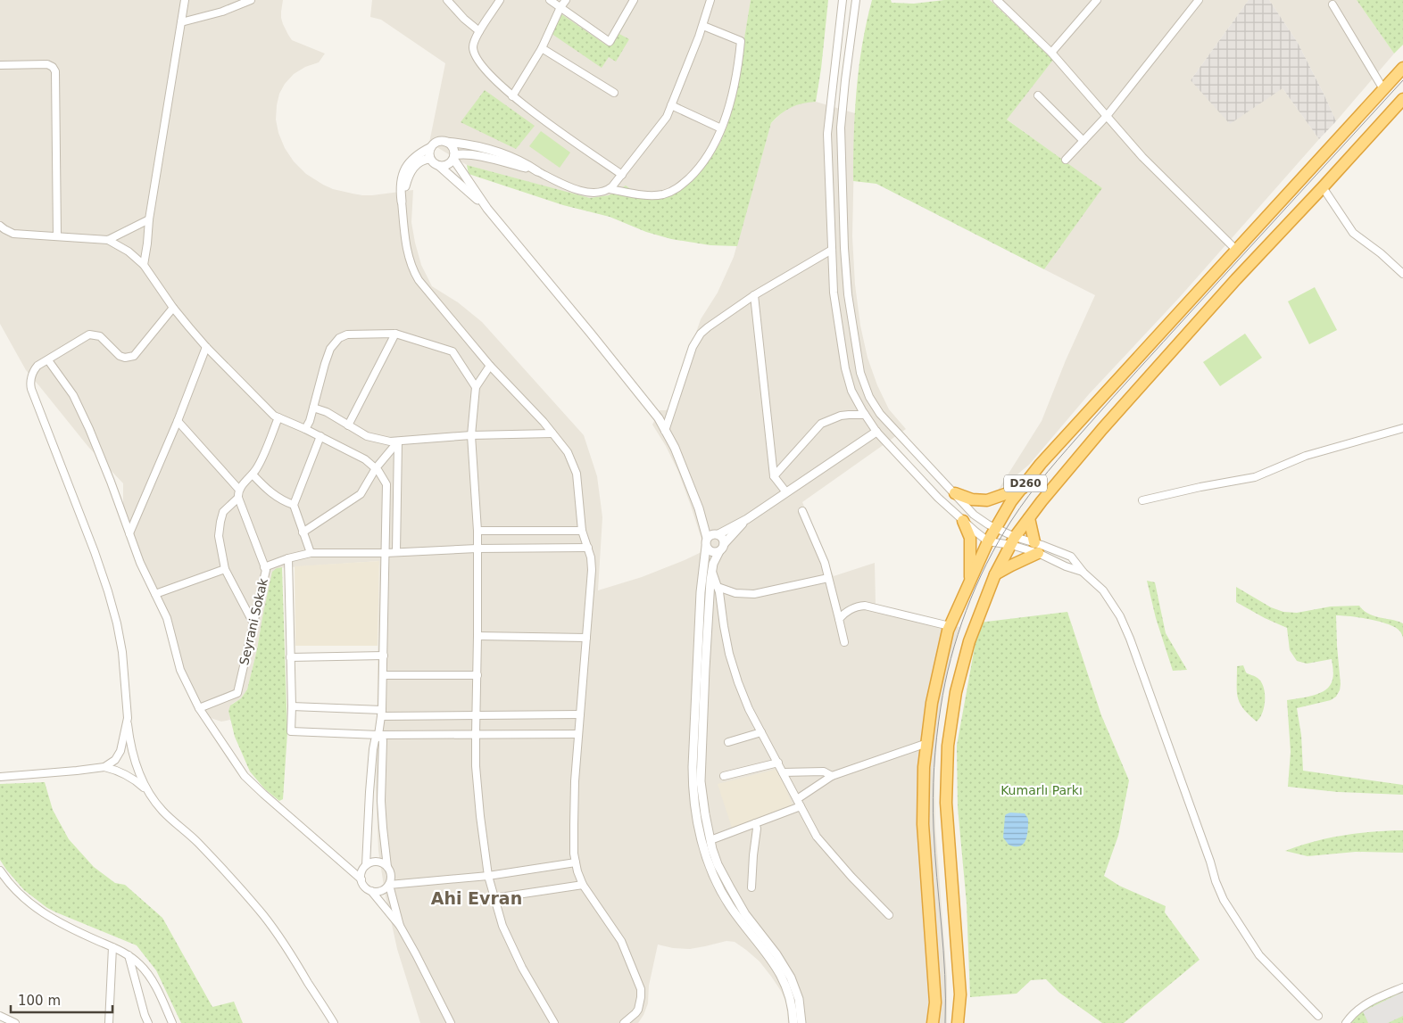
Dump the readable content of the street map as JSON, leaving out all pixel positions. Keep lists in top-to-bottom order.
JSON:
{
  "streets": {
    "highway": ["D260"],
    "street": ["Seyrani Sokak"]
  },
  "districts": ["Ahi Evran"],
  "parks": ["Kumarlı Parkı"],
  "scale_bar": "100 m"
}
